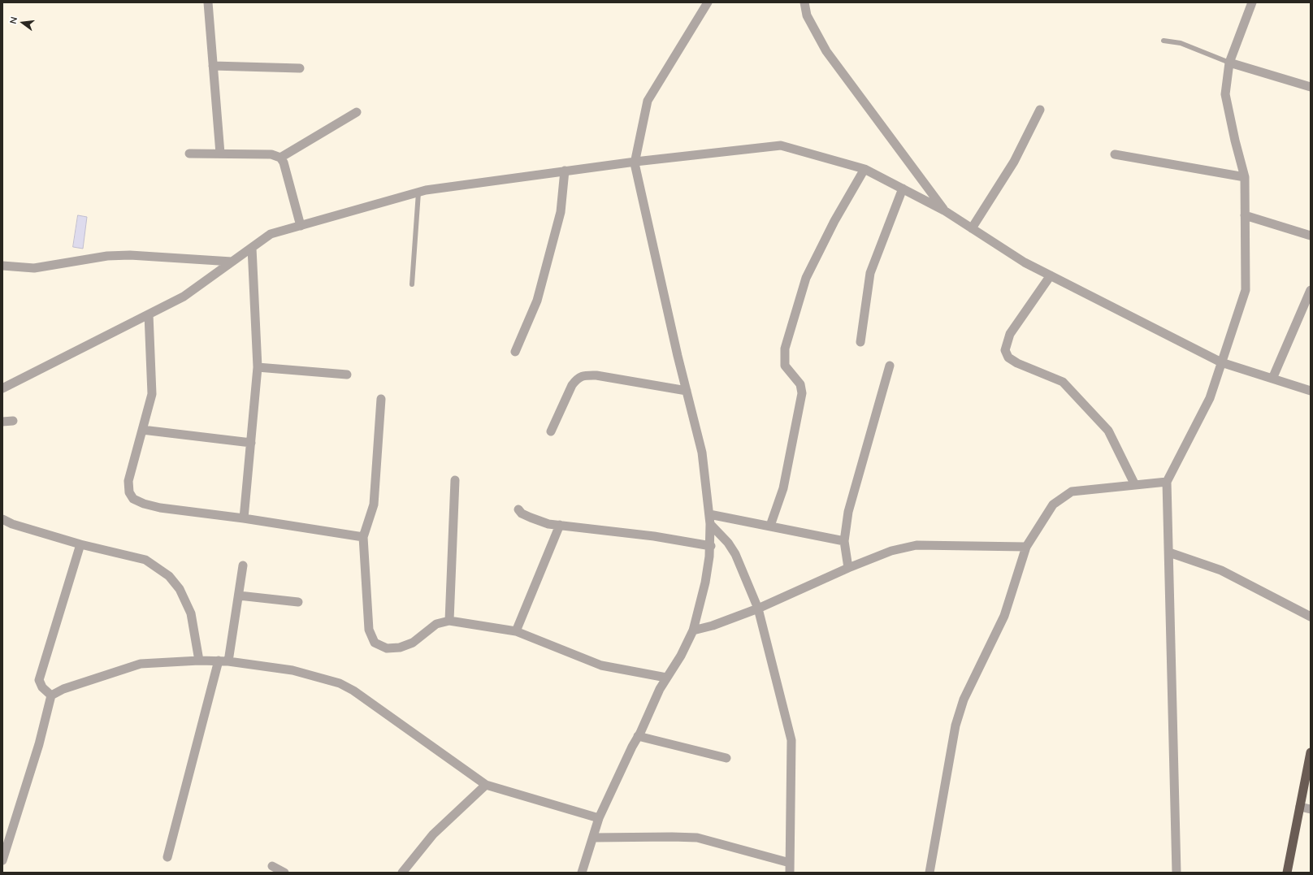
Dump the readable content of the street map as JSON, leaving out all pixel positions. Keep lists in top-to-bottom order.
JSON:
{
  "north": "left"
}
